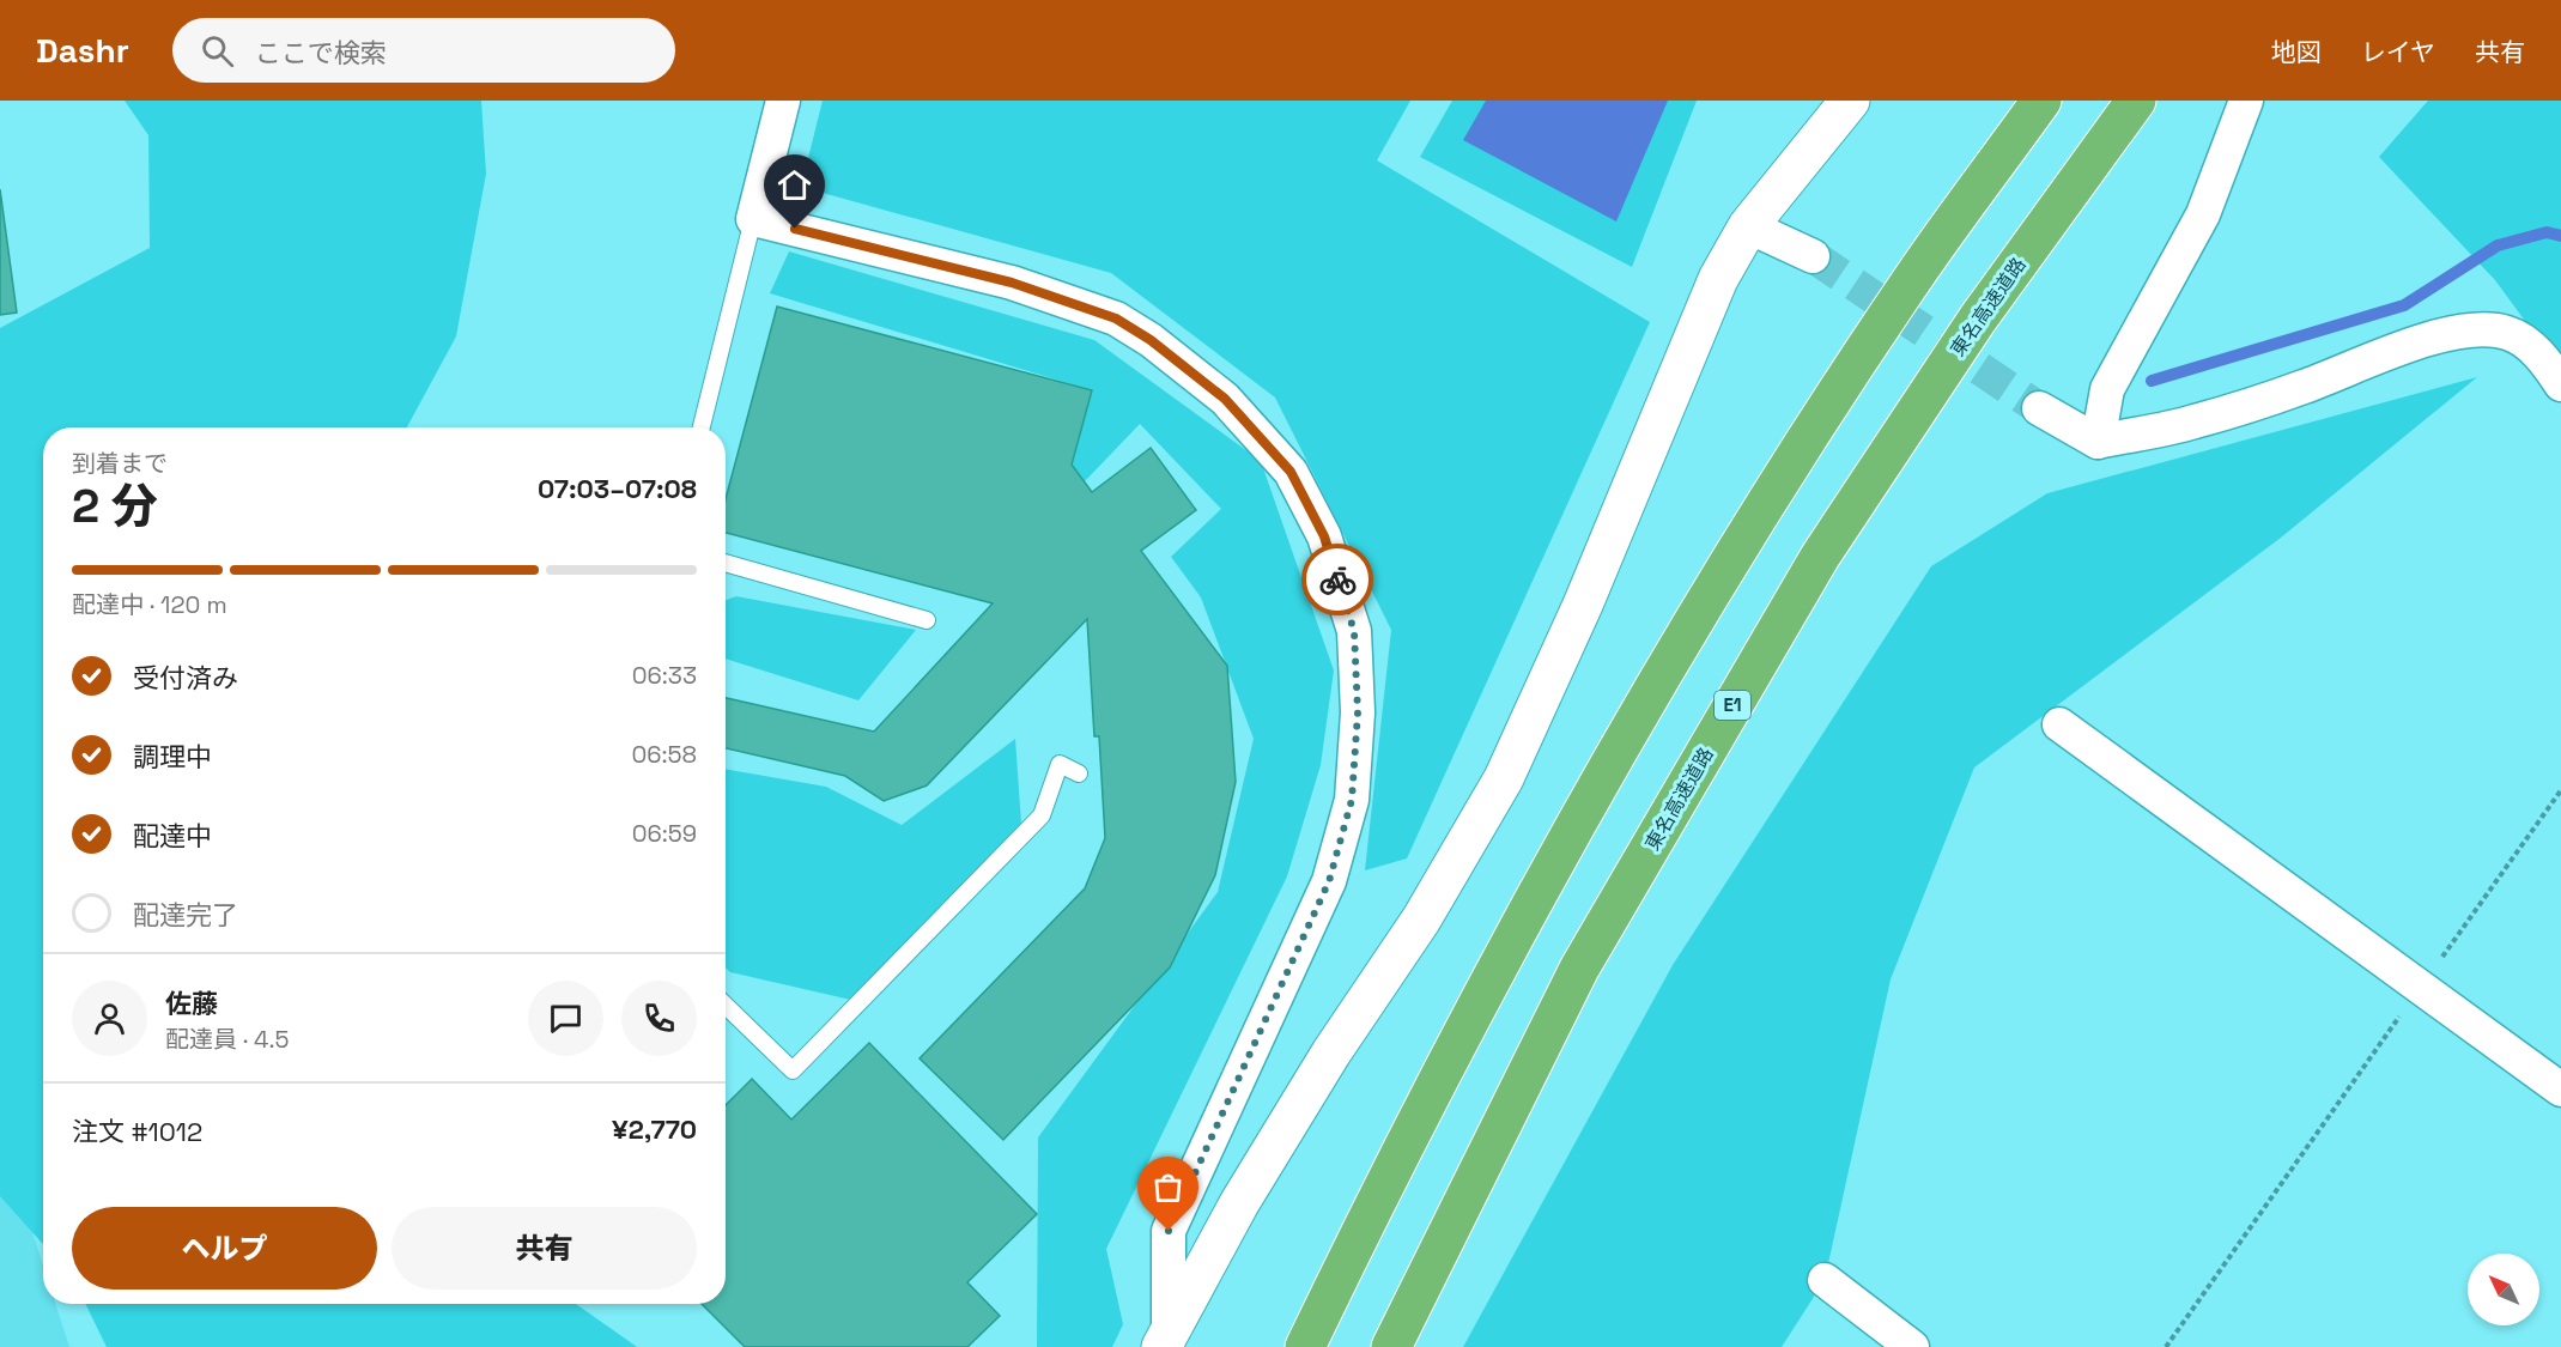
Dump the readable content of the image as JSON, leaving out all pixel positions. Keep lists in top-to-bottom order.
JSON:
{
  "streets": {
    "highway": ["東名高速道路", "E1"]
  },
  "north": "top left",
  "page": {
    "header": "Dashr",
    "search": "ここで検索",
    "nav": ["地図", "レイヤ", "共有"],
    "heading": ["2 分", "到着まで", "07:03–07:08"],
    "panel": [
      "佐藤",
      "配達員 · 4.5",
      "注文 #1012",
      "¥2,770"
    ],
    "bar": "配達中 · 120 m",
    "list": [
      ["受付済み", "06:33"],
      ["調理中", "06:58"],
      ["配達中", "06:59"],
      "配達完了"
    ],
    "buttons": ["ヘルプ", "共有"]
  }
}
